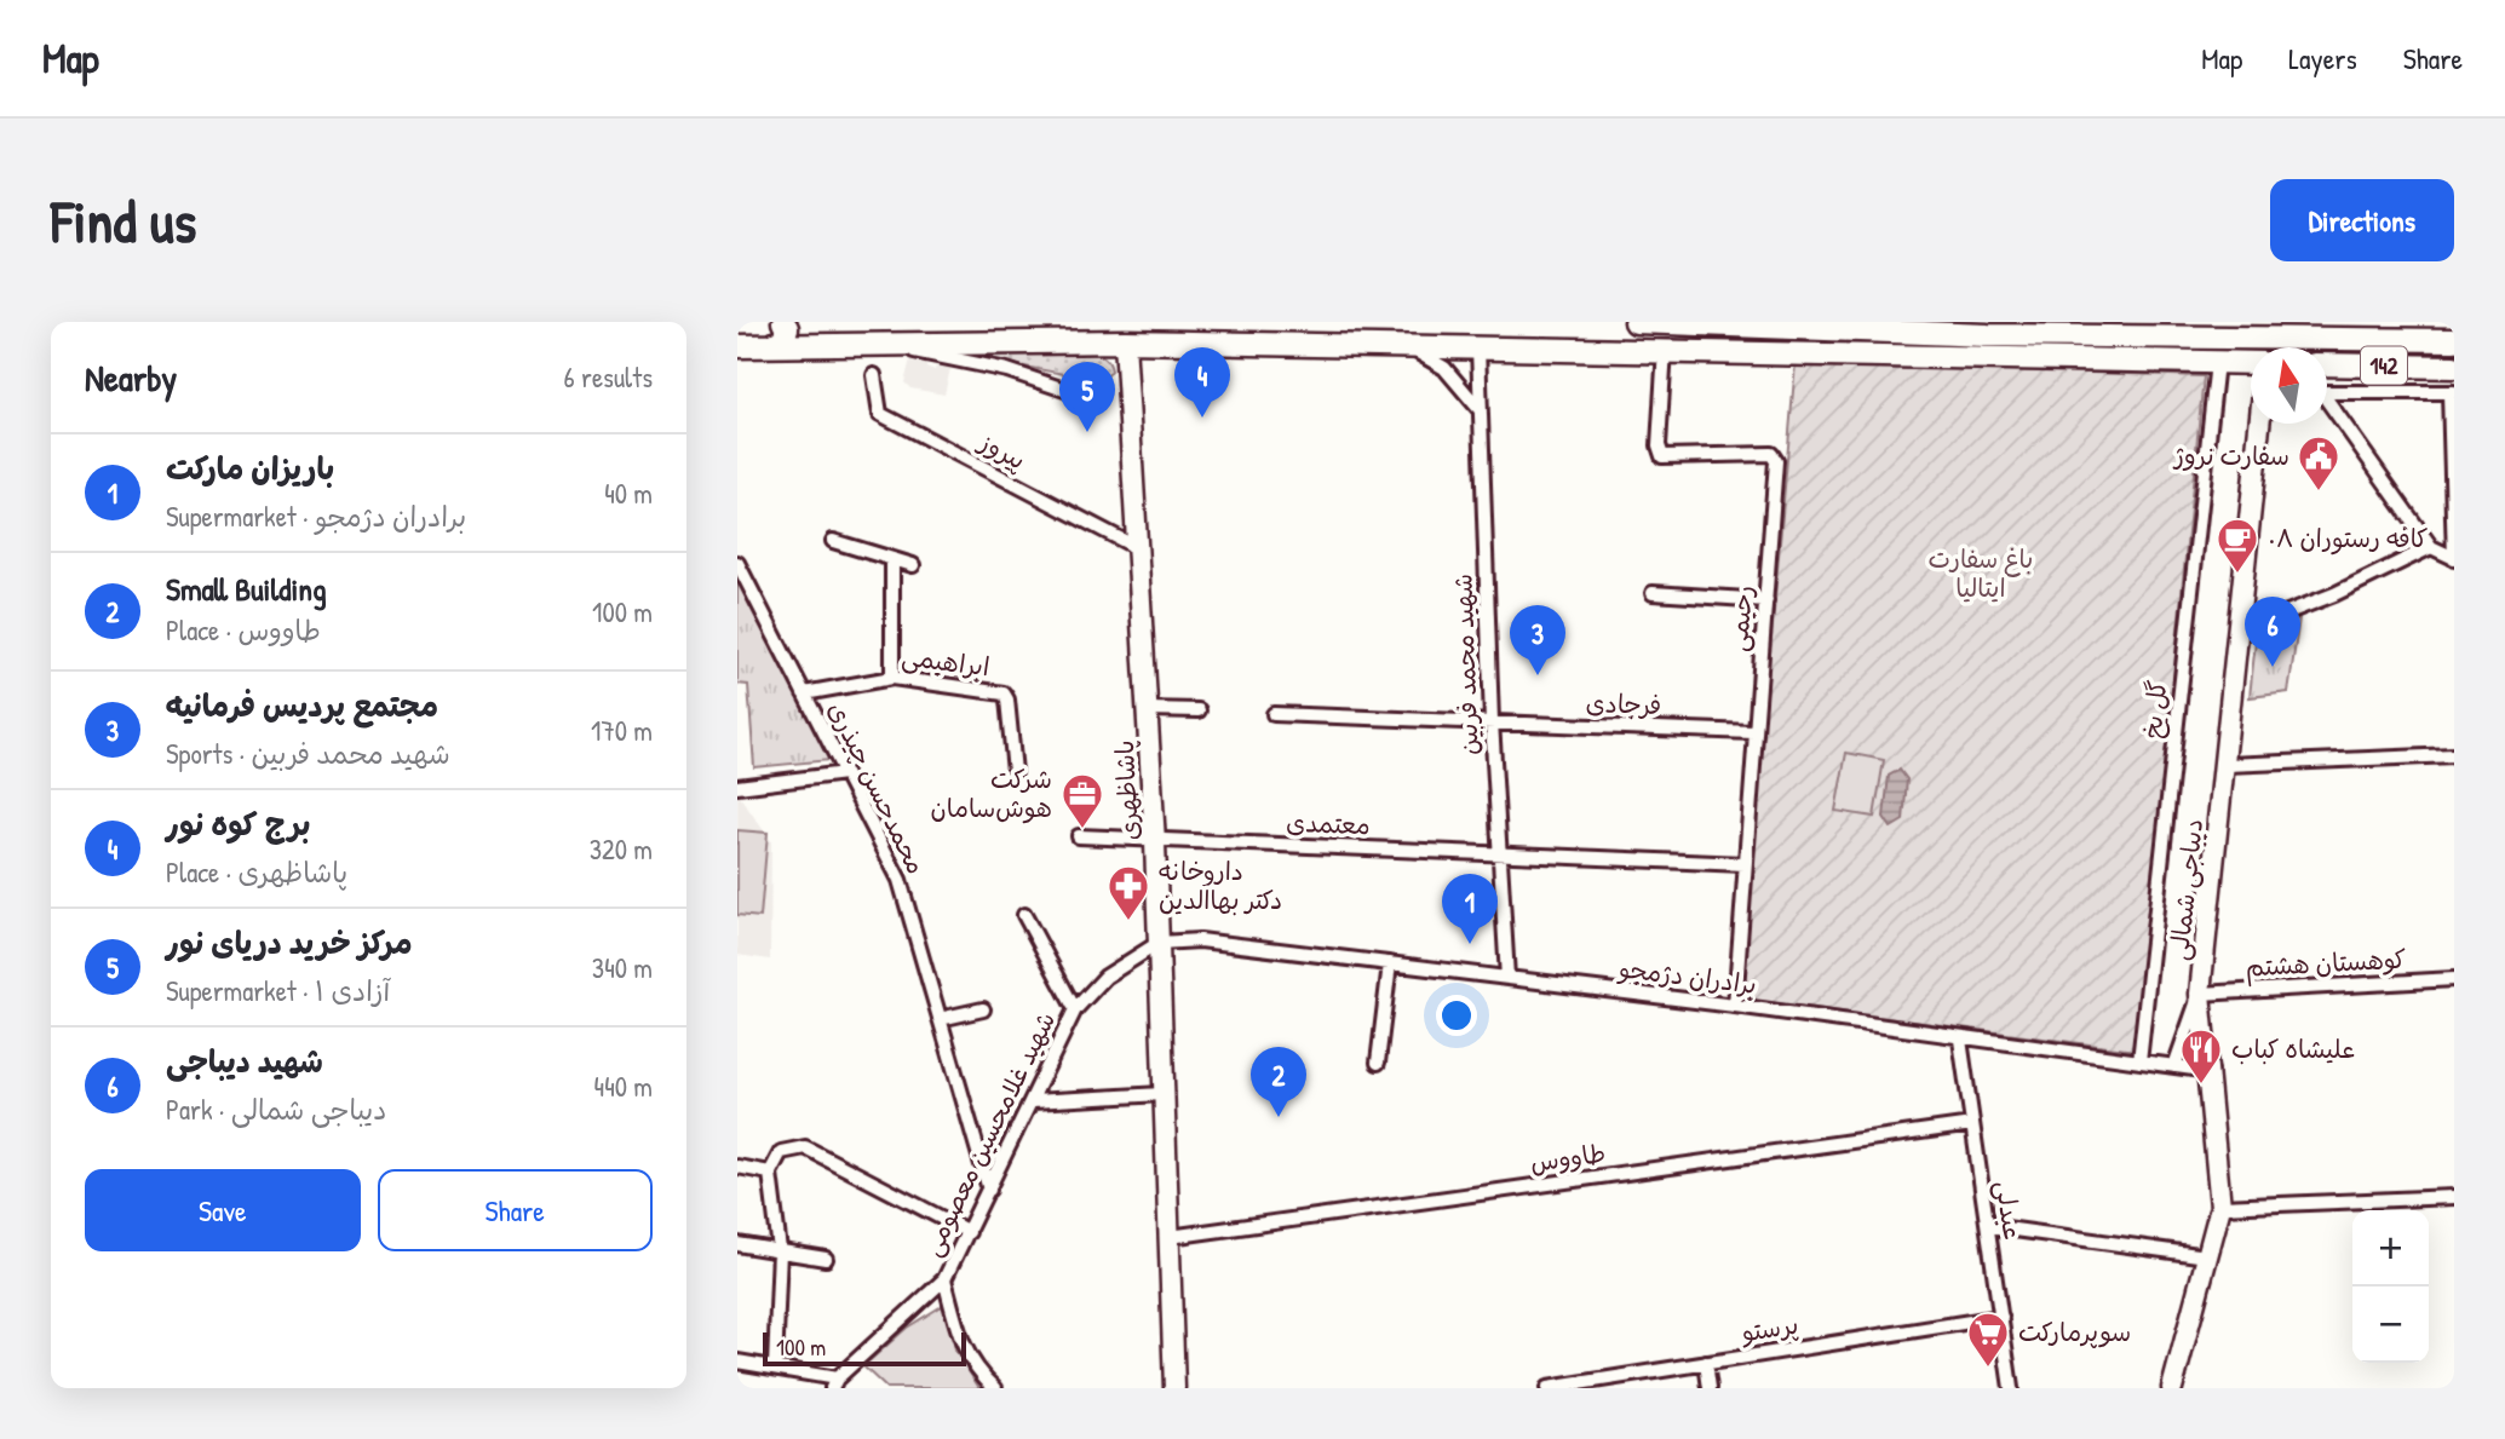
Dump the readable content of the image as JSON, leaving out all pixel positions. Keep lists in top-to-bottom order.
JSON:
{
  "streets": {
    "main road": ["142", "پاشاظهری", "دیباجی شمالی"],
    "street": [
      "پیروز",
      "رحیمی",
      "ابراهیمی",
      "شهید محمد فربین",
      "فرجادی",
      "گل یخ",
      "محمدحسن چیذری",
      "معتمدی",
      "کوهستان هشتم",
      "برادران دژمجو",
      "شهید غلامحسین معصومی",
      "طاووس",
      "عبدلی",
      "پرستو"
    ]
  },
  "crossings": [
    ["پیروز", "پاشاظهری"],
    ["رحیمی", "فرجادی"],
    ["رحیمی", "معتمدی"],
    ["رحیمی", "برادران دژمجو"],
    ["ابراهیمی", "محمدحسن چیذری"],
    ["شهید محمد فربین", "فرجادی"],
    ["شهید محمد فربین", "معتمدی"],
    ["شهید محمد فربین", "برادران دژمجو"],
    ["گل یخ", "برادران دژمجو"],
    ["محمدحسن چیذری", "شهید غلامحسین معصومی"],
    ["پاشاظهری", "معتمدی"],
    ["پاشاظهری", "برادران دژمجو"],
    ["پاشاظهری", "شهید غلامحسین معصومی"],
    ["پاشاظهری", "طاووس"],
    ["دیباجی شمالی", "کوهستان هشتم"],
    ["دیباجی شمالی", "برادران دژمجو"],
    ["برادران دژمجو", "شهید غلامحسین معصومی"],
    ["برادران دژمجو", "عبدلی"],
    ["طاووس", "عبدلی"],
    ["عبدلی", "پرستو"]
  ],
  "parks": ["باغ سفارت ایتالیا"],
  "places": {
    "public building": ["سفارت نروژ"],
    "cafe": ["کافه رستوران ٠٨"],
    "office": ["شرکت هوش‌سامان"],
    "pharmacy": ["داروخانه دکتر بهاالدین"],
    "restaurant": ["علیشاه کباب"],
    "supermarket": ["سوپرمارکت"]
  },
  "scale_bar": "100 m",
  "north": "top",
  "page": {
    "header": "Map",
    "nav": ["Map", "Layers", "Share"],
    "buttons": [
      "Directions",
      ["Save", "Share"]
    ],
    "title": "Find us",
    "heading": ["Nearby", "6 results"],
    "pins": [
      "4",
      "5",
      "6",
      "3",
      "1",
      "2"
    ],
    "list": [
      {
        "mark": "1",
        "name": "باریزان مارکت",
        "note": "Supermarket · برادران دژمجو",
        "value": "40 m"
      },
      {
        "mark": "2",
        "name": "Small Building",
        "note": "Place · طاووس",
        "value": "100 m"
      },
      {
        "mark": "3",
        "name": "مجتمع پردیس فرمانیه",
        "note": "Sports · شهید محمد فربین",
        "value": "170 m"
      },
      {
        "mark": "4",
        "name": "برج کوه نور",
        "note": "Place · پاشاظهری",
        "value": "320 m"
      },
      {
        "mark": "5",
        "name": "مرکز خرید دریای نور",
        "note": "Supermarket · آزادی ۱",
        "value": "340 m"
      },
      {
        "mark": "6",
        "name": "شهید دیباجی",
        "note": "Park · دیباجی شمالی",
        "value": "440 m"
      }
    ],
    "map_buttons": ["+", "−"],
    "scale": "100 m"
  }
}
